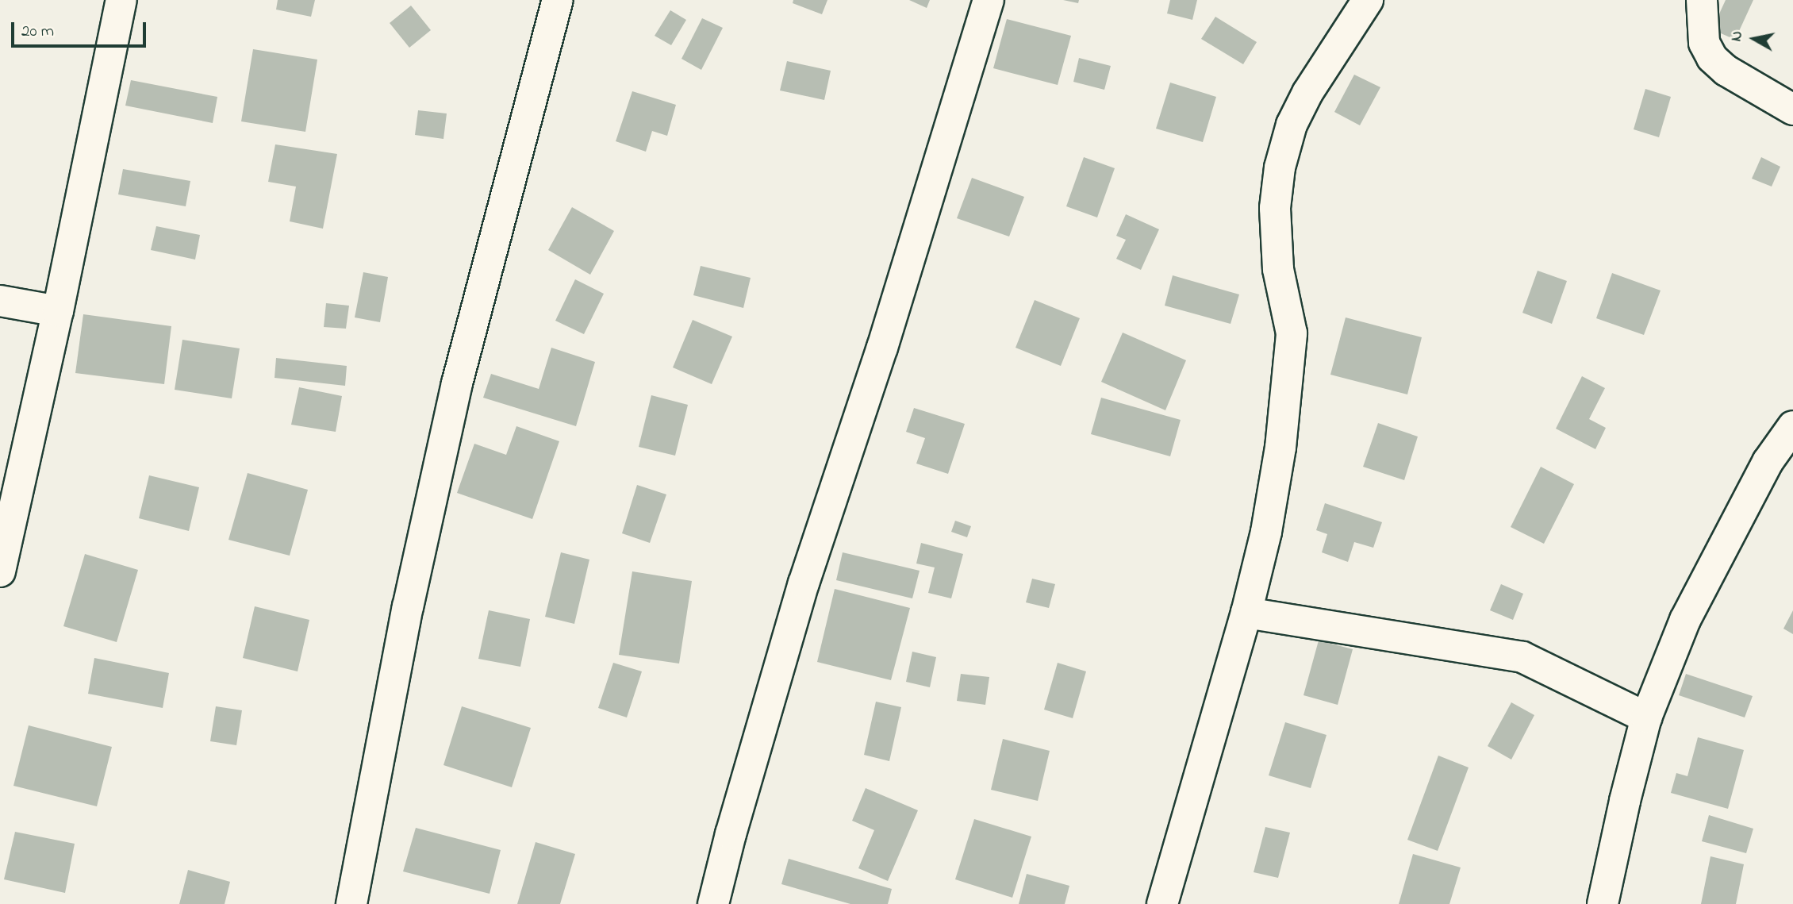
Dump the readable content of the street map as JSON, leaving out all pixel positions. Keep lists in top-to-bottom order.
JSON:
{
  "scale_bar": "20 m",
  "north": "left"
}
